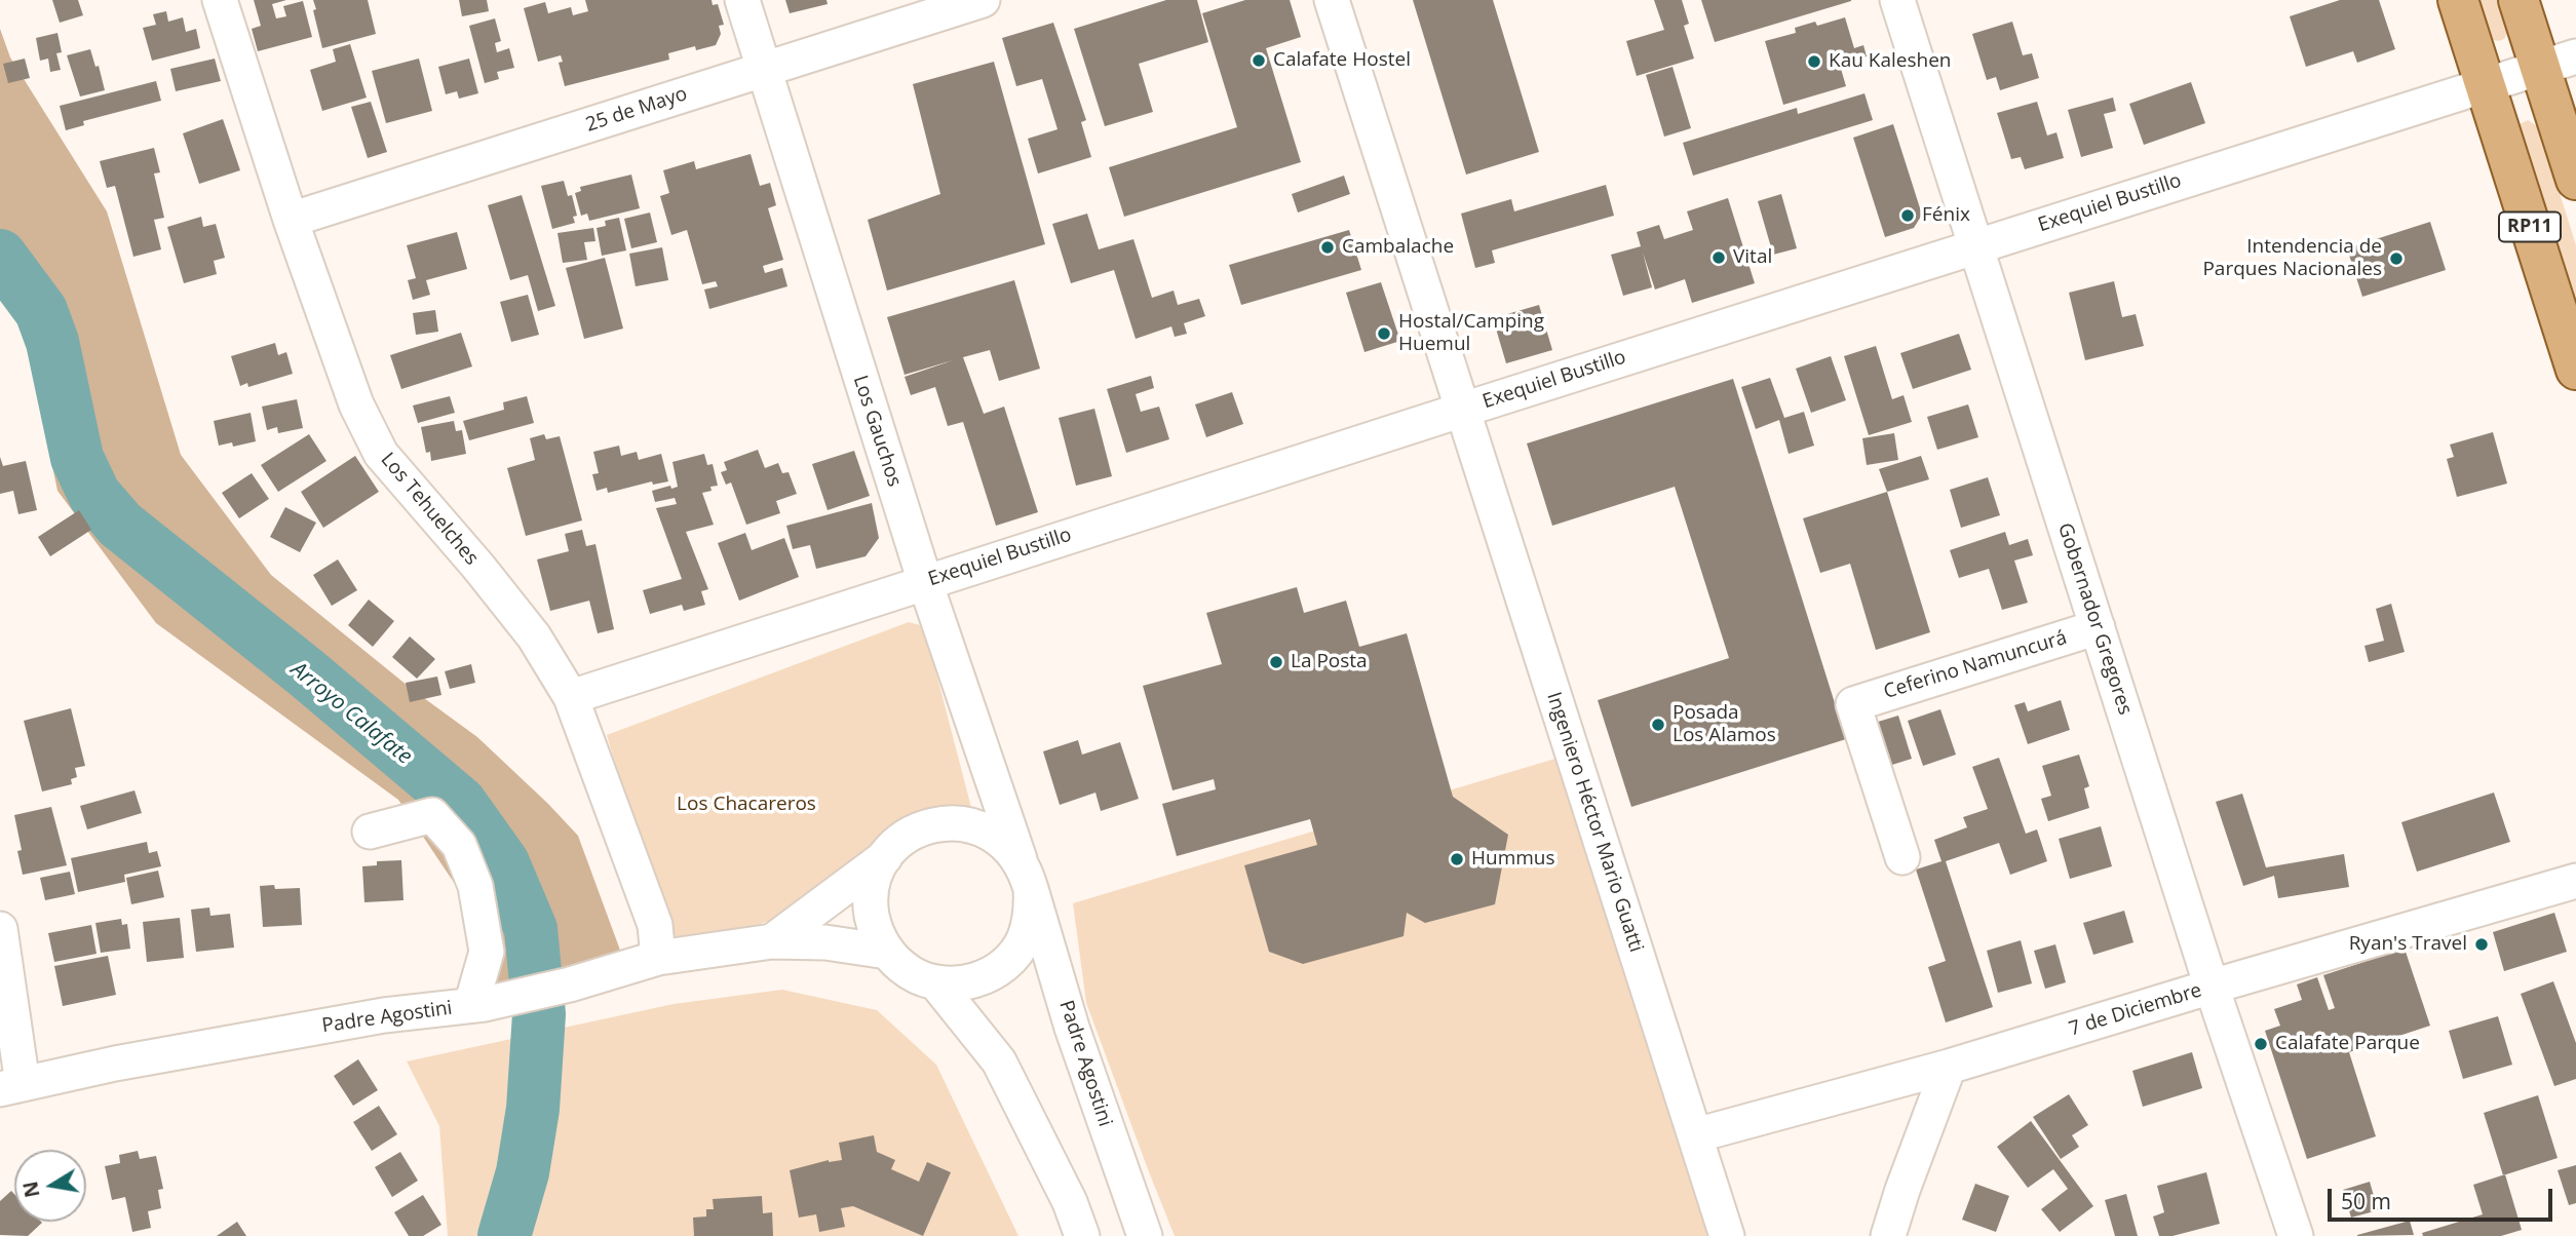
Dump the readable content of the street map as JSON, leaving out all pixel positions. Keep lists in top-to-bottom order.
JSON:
{
  "streets": {
    "main road": ["RP11"],
    "street": [
      "25 de Mayo",
      "Exequiel Bustillo",
      "Los Gauchos",
      "Los Tehuelches",
      "Gobernador Gregores",
      "Ceferino Namuncurá",
      "Ingeniero Héctor Mario Guatti",
      "7 de Diciembre",
      "Padre Agostini"
    ]
  },
  "crossings": [
    ["25 de Mayo", "Los Gauchos"],
    ["25 de Mayo", "Los Tehuelches"],
    ["Exequiel Bustillo", "RP11"],
    ["Exequiel Bustillo", "Los Gauchos"],
    ["Exequiel Bustillo", "Los Tehuelches"],
    ["Exequiel Bustillo", "Gobernador Gregores"],
    ["Exequiel Bustillo", "Ingeniero Héctor Mario Guatti"],
    ["Los Gauchos", "Padre Agostini"],
    ["Los Tehuelches", "Padre Agostini"],
    ["Gobernador Gregores", "Ceferino Namuncurá"],
    ["Gobernador Gregores", "7 de Diciembre"],
    ["Ingeniero Héctor Mario Guatti", "7 de Diciembre"]
  ],
  "water": ["Arroyo Calafate"],
  "parks": ["Los Chacareros"],
  "places": [
    "Calafate Hostel",
    "Kau Kaleshen",
    "Fénix",
    "Cambalache",
    "Vital",
    "Intendencia de Parques Nacionales",
    "Hostal/Camping Huemul",
    "La Posta",
    "Posada Los Alamos",
    "Hummus",
    "Ryan's Travel",
    "Calafate Parque"
  ],
  "scale_bar": "50 m",
  "north": "left"
}
